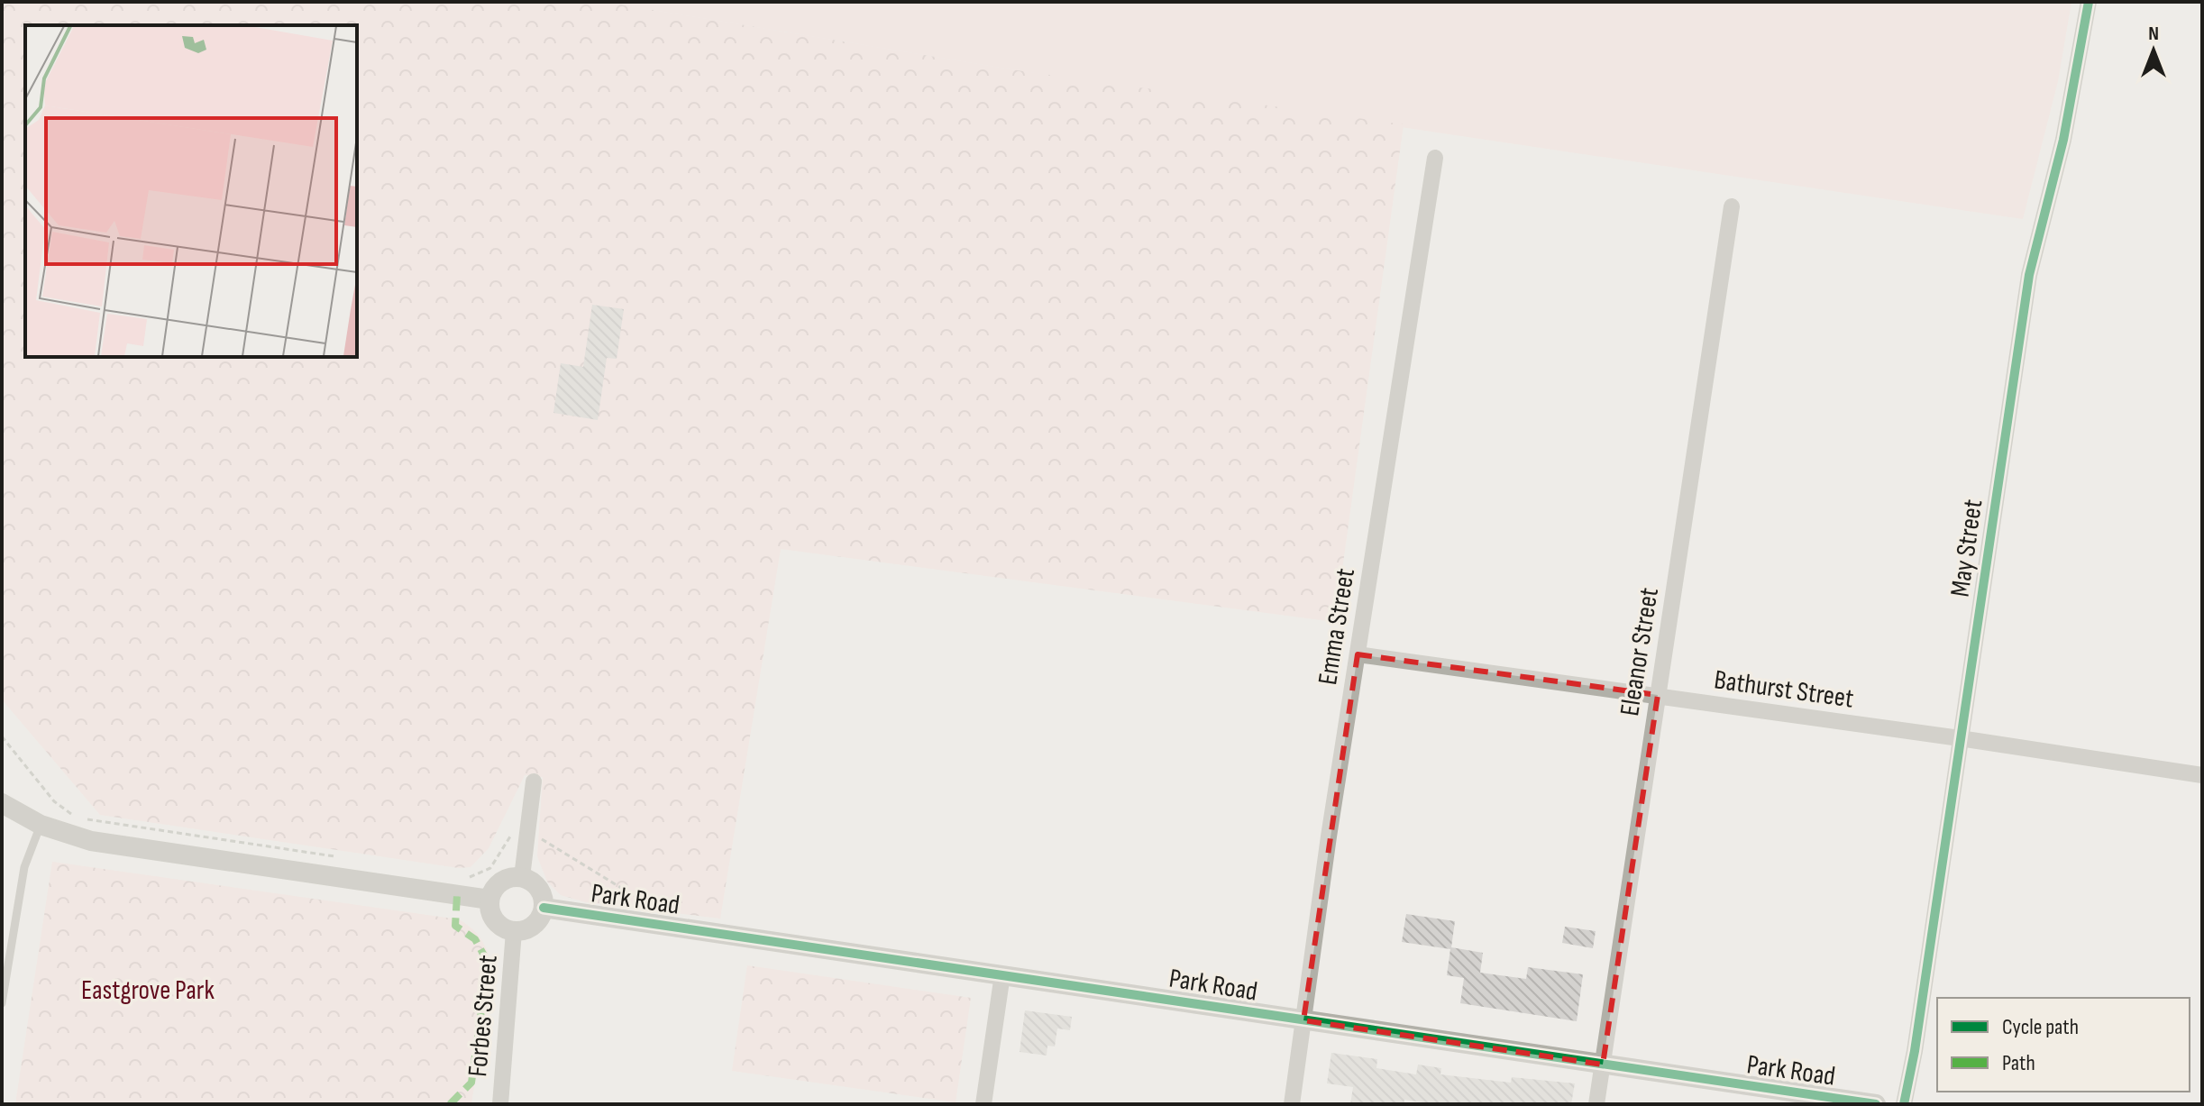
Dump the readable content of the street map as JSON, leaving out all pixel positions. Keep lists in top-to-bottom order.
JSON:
{
  "streets": {
    "street": [
      "May Street",
      "Emma Street",
      "Eleanor Street",
      "Bathurst Street",
      "Park Road",
      "Forbes Street"
    ]
  },
  "crossings": [
    ["May Street", "Bathurst Street"],
    ["Emma Street", "Bathurst Street"],
    ["Emma Street", "Park Road"],
    ["Eleanor Street", "Bathurst Street"],
    ["Eleanor Street", "Park Road"],
    ["Park Road", "Forbes Street"]
  ],
  "parks": ["Eastgrove Park"],
  "legend": ["Cycle path", "Path"],
  "north": "top"
}
